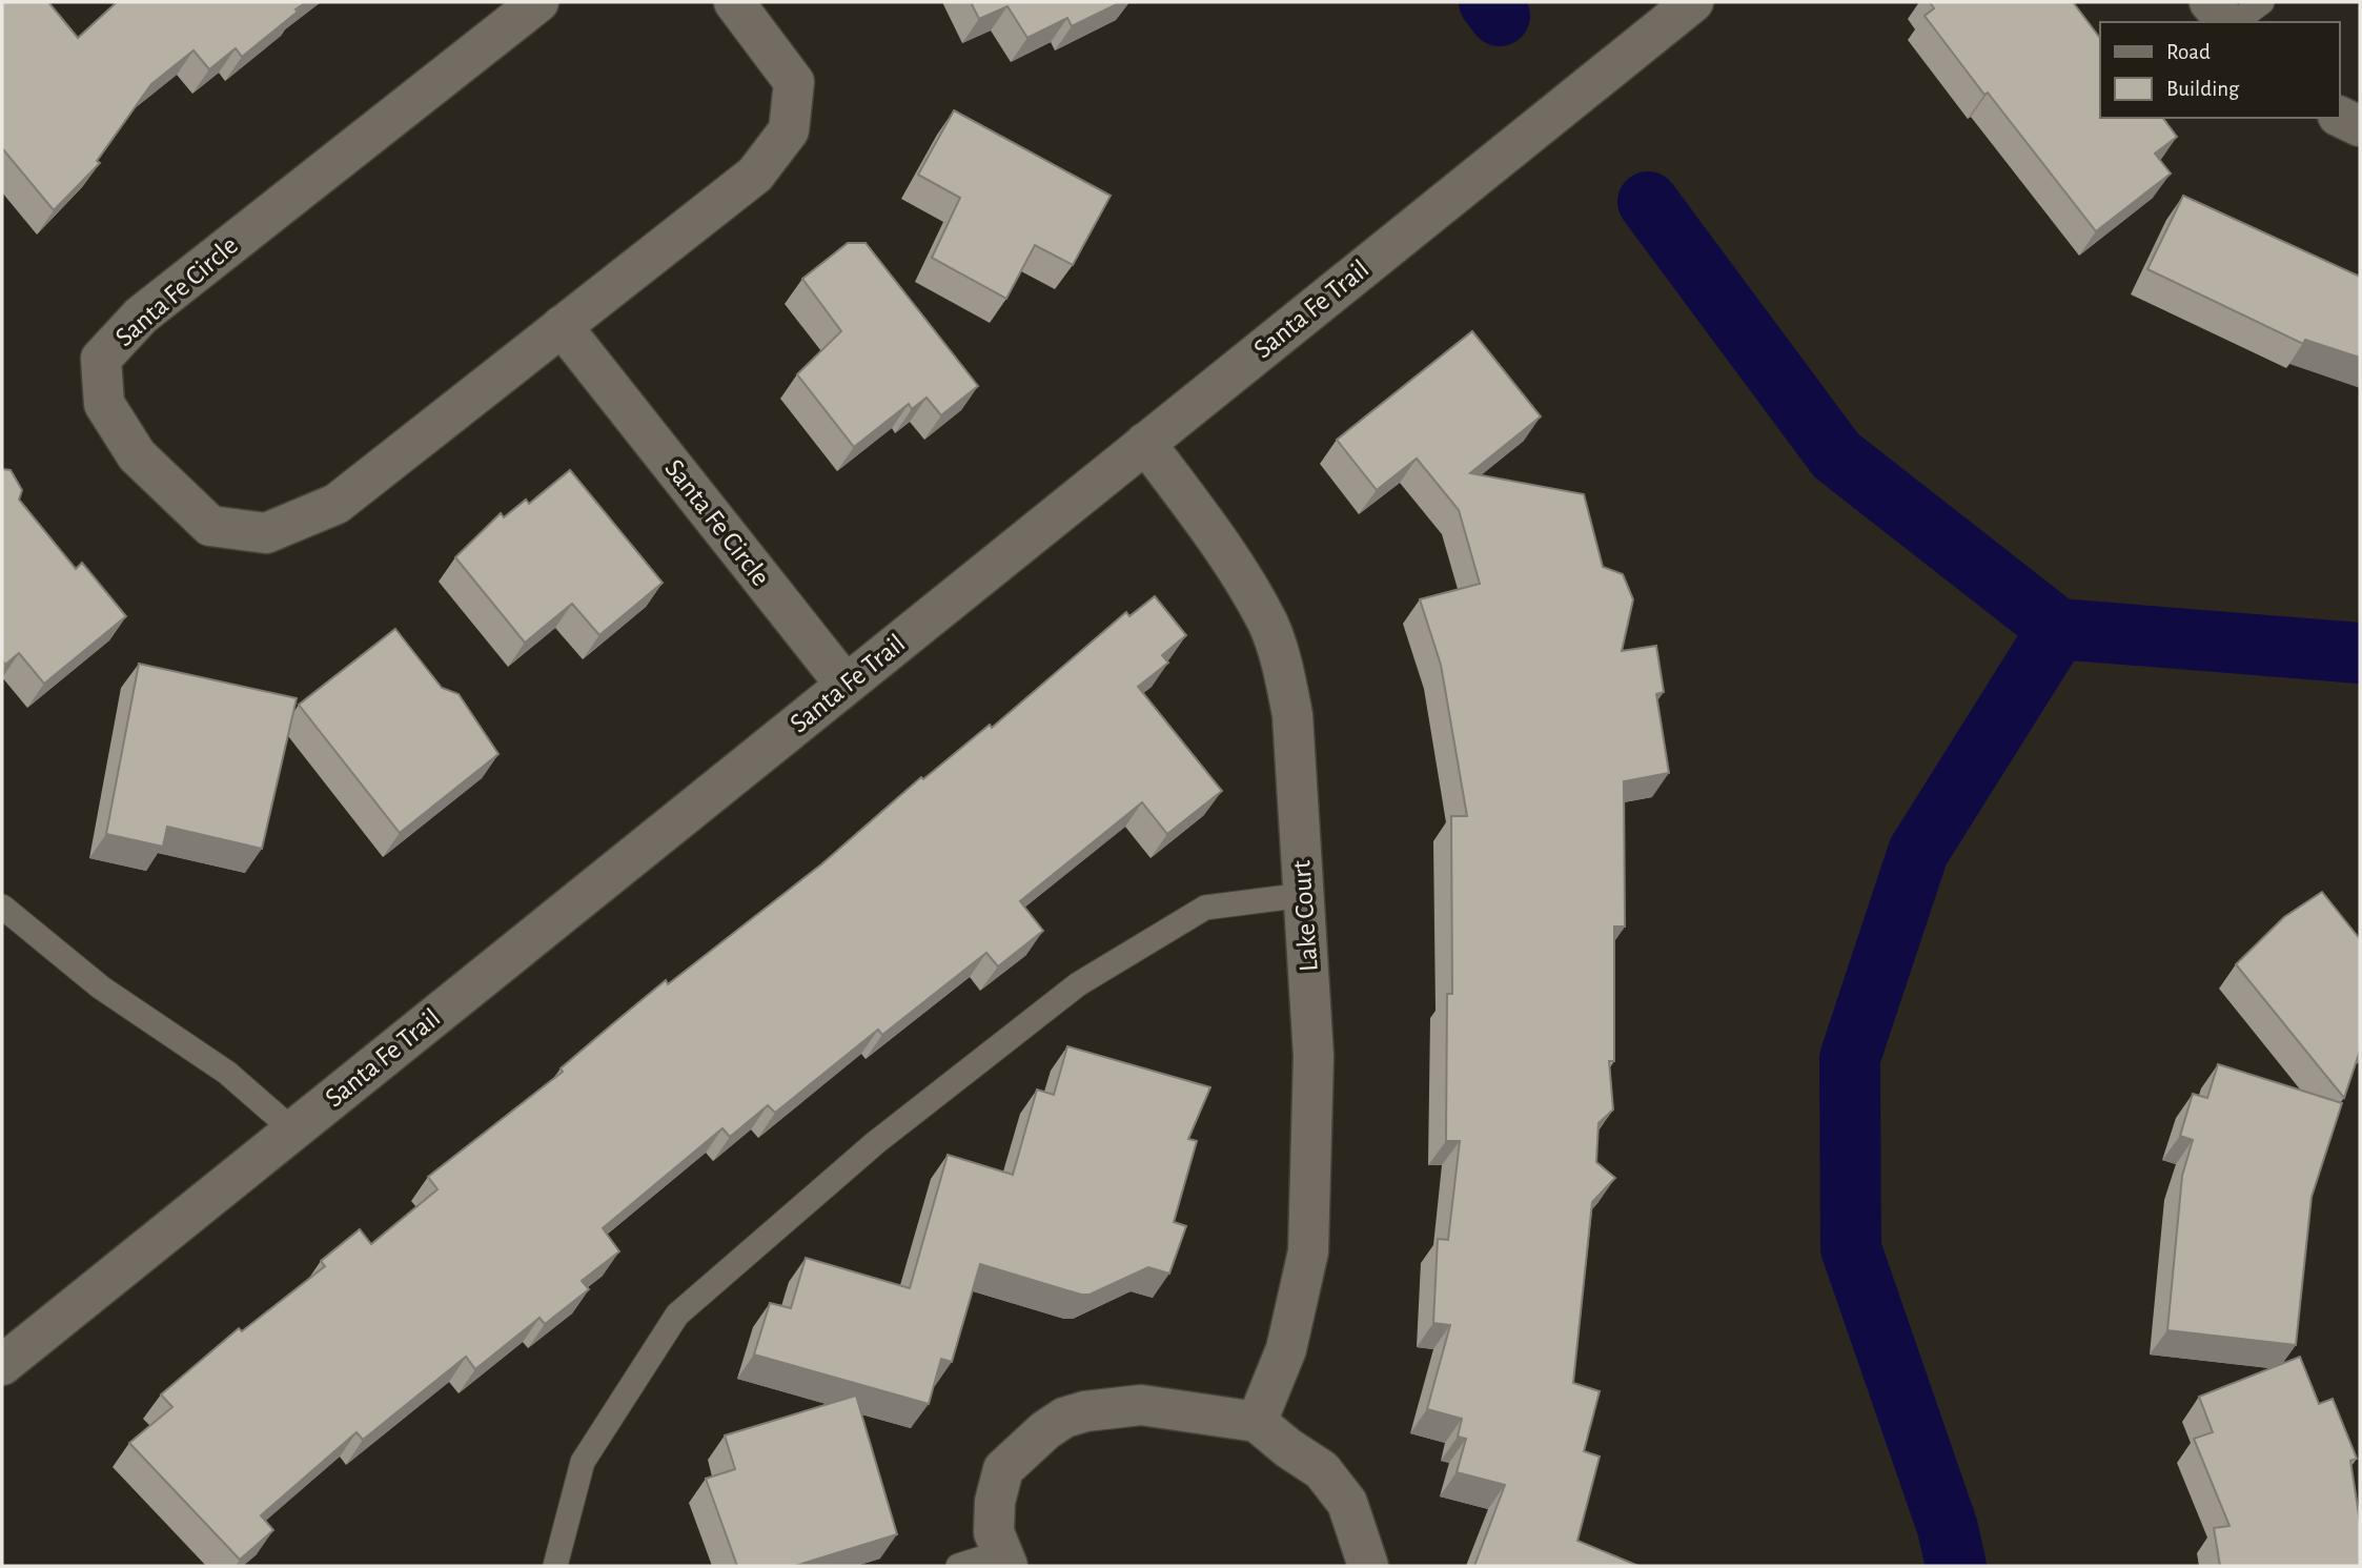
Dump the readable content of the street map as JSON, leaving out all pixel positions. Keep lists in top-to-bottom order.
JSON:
{
  "streets": {
    "street": ["Santa Fe Circle", "Santa Fe Trail", "Lake Court"]
  },
  "crossings": [
    ["Santa Fe Circle", "Santa Fe Trail"],
    ["Santa Fe Trail", "Lake Court"]
  ],
  "legend": ["Road", "Building"]
}
